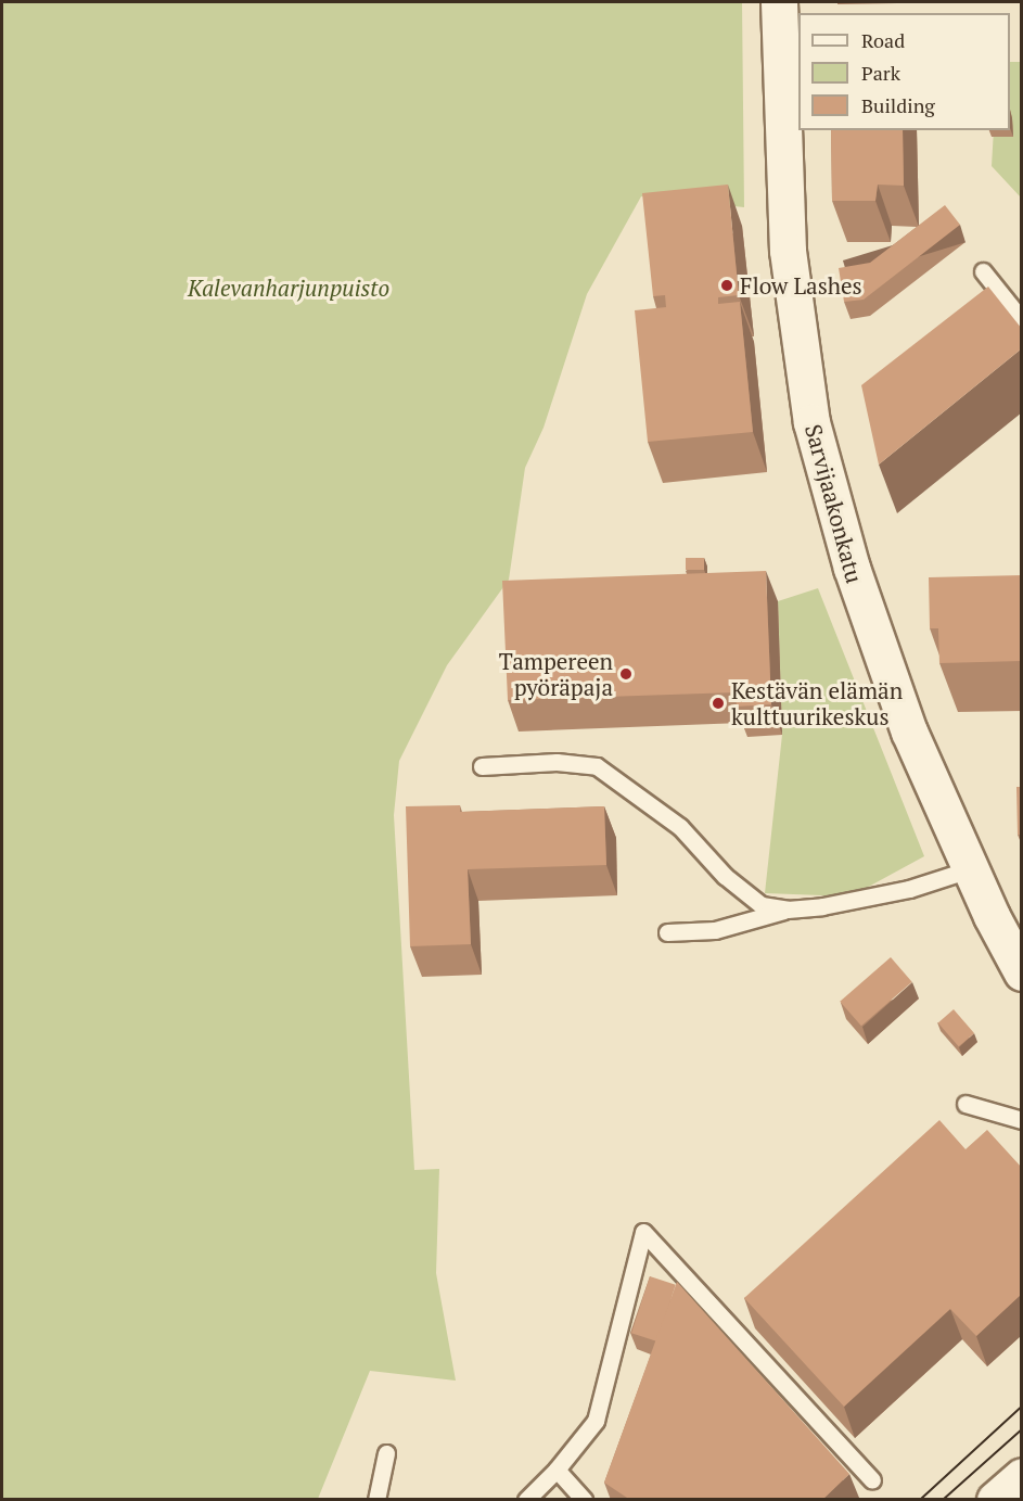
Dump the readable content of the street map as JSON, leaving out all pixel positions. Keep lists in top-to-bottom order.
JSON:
{
  "streets": {
    "street": ["Sarvijaakonkatu"]
  },
  "parks": ["Kalevanharjunpuisto"],
  "places": ["Flow Lashes", "Tampereen pyöräpaja", "Kestävän elämän kulttuurikeskus"],
  "legend": ["Road", "Park", "Building"]
}
